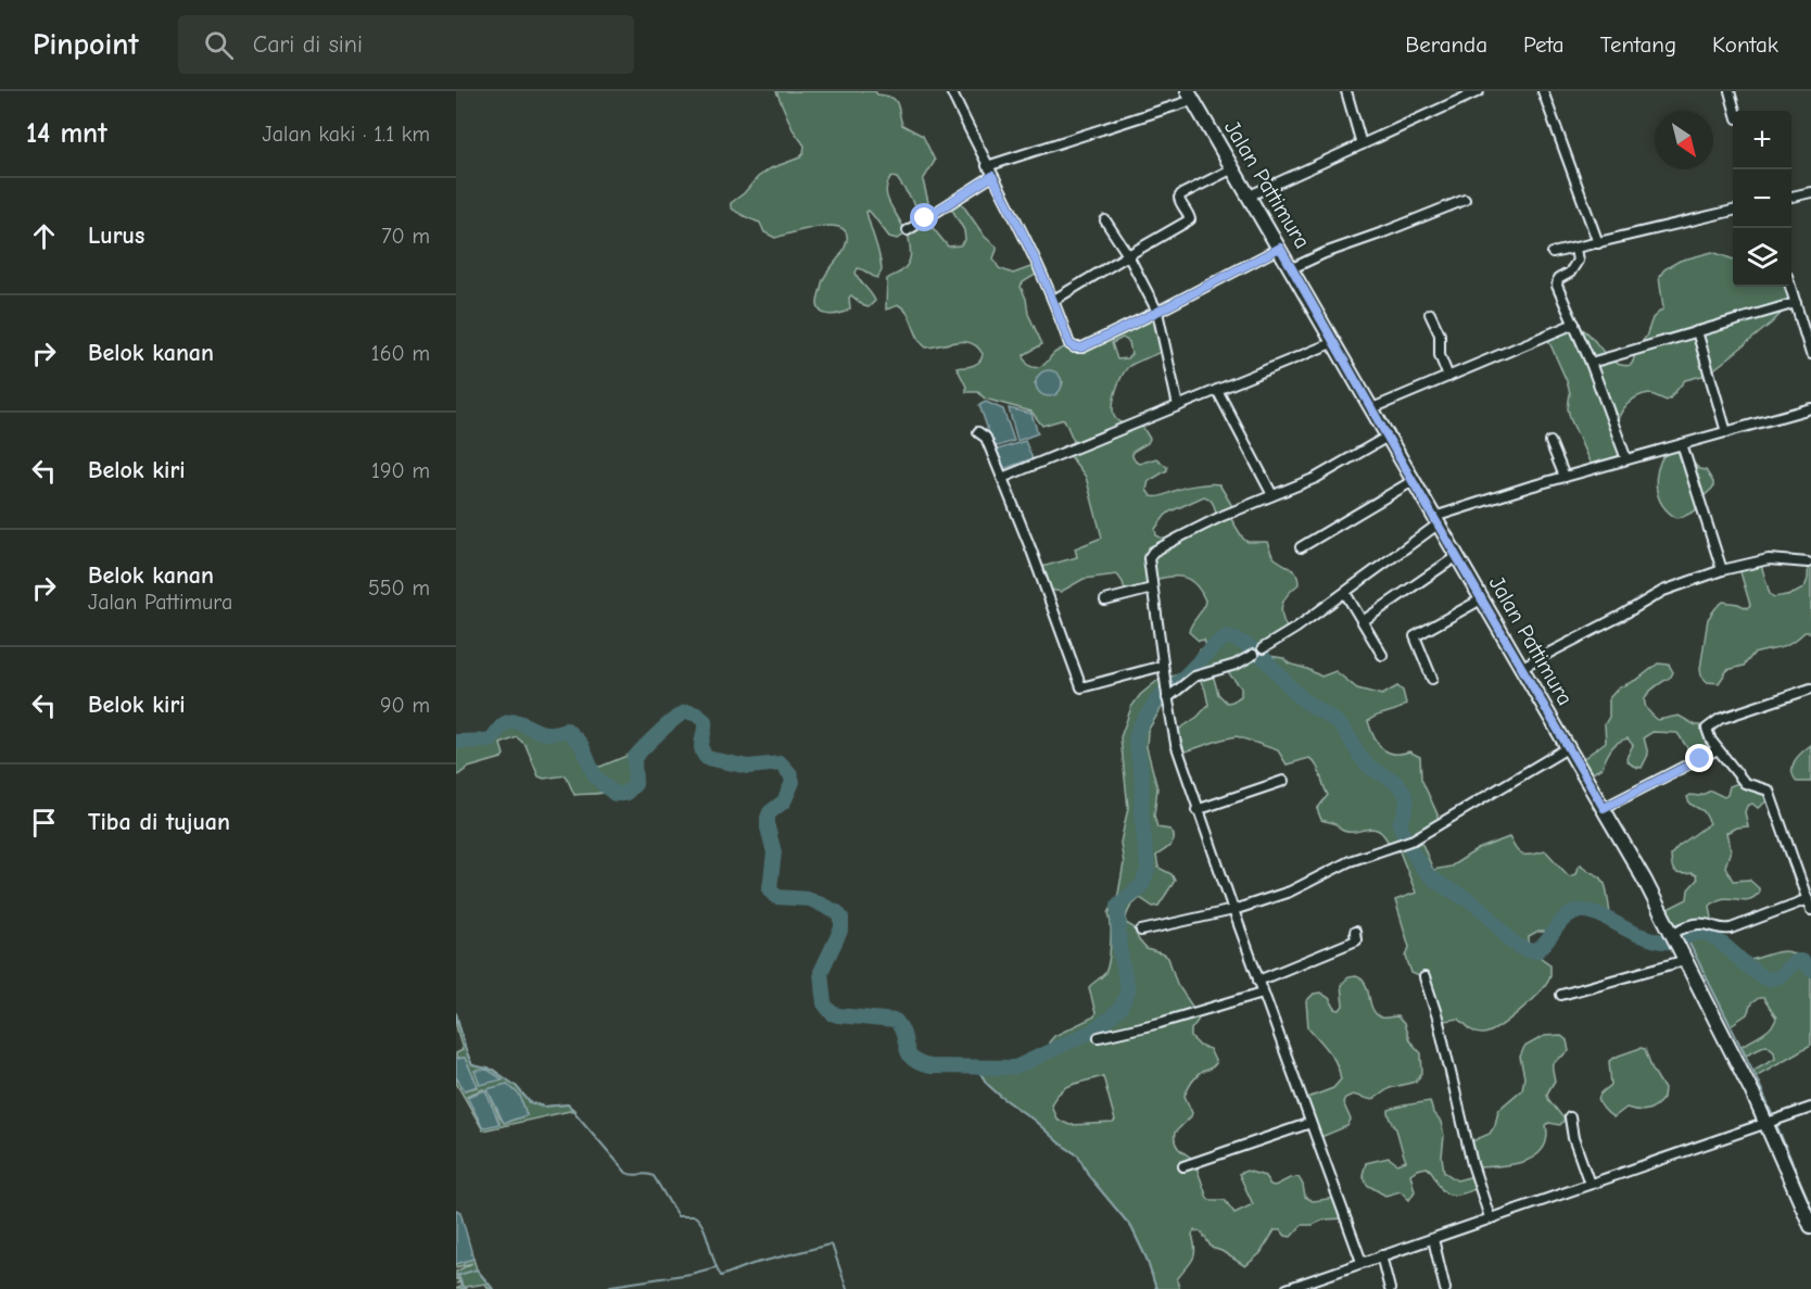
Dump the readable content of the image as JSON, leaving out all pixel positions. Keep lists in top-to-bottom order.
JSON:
{
  "streets": {
    "main road": ["Jalan Pattimura"]
  },
  "north": "bottom right",
  "page": {
    "header": "Pinpoint",
    "search": "Cari di sini",
    "nav": [
      "Beranda",
      "Peta",
      "Tentang",
      "Kontak"
    ],
    "heading": ["14 mnt", "Jalan kaki · 1.1 km"],
    "map_buttons": ["+", "−"],
    "list": [
      ["Lurus", "70 m"],
      ["Belok kanan", "160 m"],
      ["Belok kiri", "190 m"],
      ["Belok kanan", "Jalan Pattimura", "550 m"],
      ["Belok kiri", "90 m"],
      "Tiba di tujuan"
    ]
  }
}
